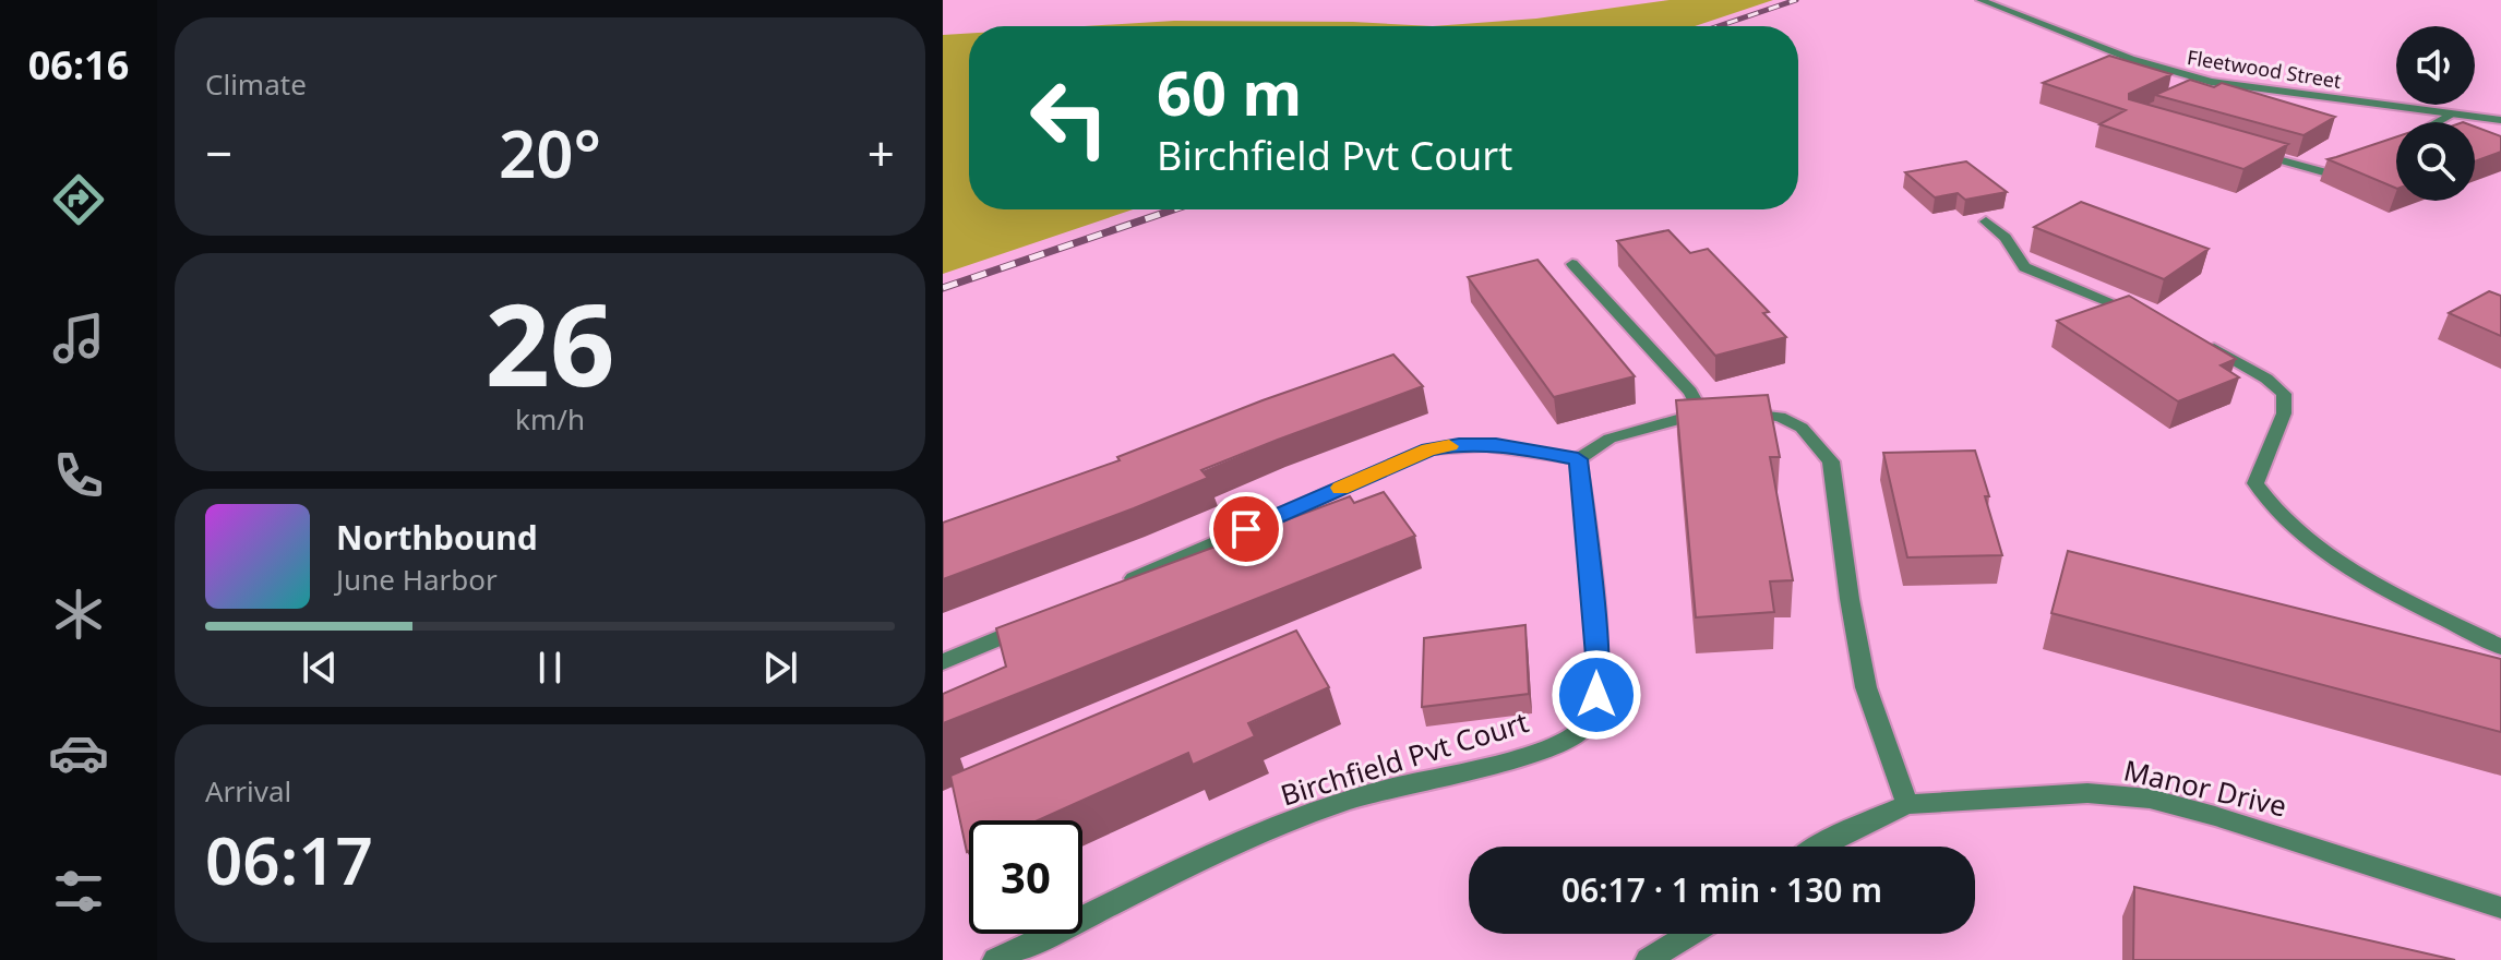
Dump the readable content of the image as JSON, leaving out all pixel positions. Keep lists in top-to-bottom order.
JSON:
{
  "streets": {
    "street": ["Fleetwood Street", "Birchfield Pvt Court", "Manor Drive"]
  },
  "page": {
    "tabs": "06:16",
    "tile": [
      "Climate",
      ["26", "km/h"],
      ["Arrival", "06:17"]
    ],
    "turn": ["60 m", "Birchfield Pvt Court"],
    "heat": ["−", "20°", "+"],
    "song": ["Northbound", "June Harbor"],
    "limit": "30",
    "trip": "06:17 · 1 min · 130 m"
  }
}
